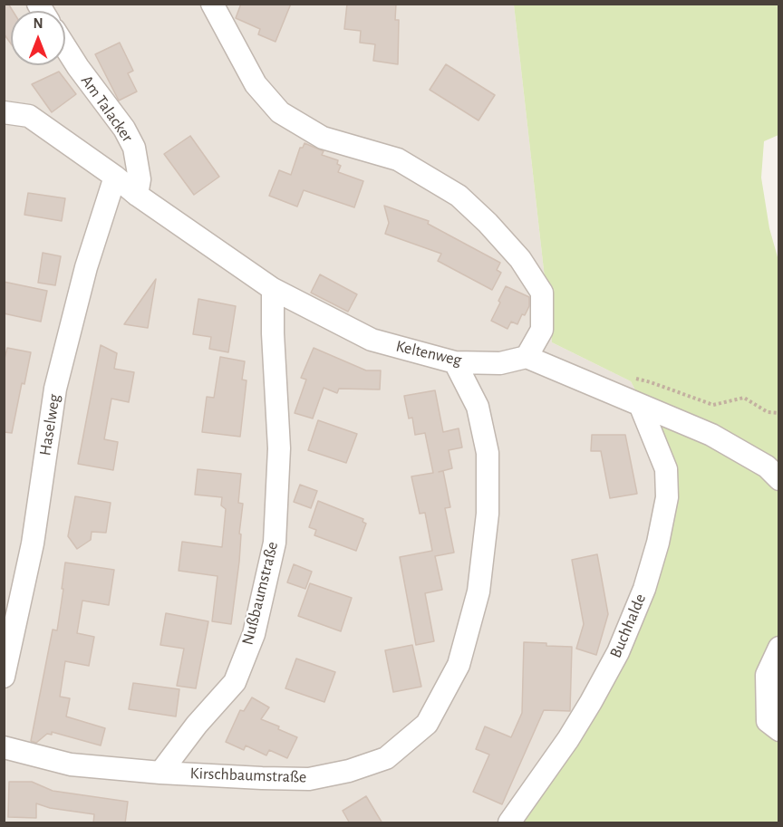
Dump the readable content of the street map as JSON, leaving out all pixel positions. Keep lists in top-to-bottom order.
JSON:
{
  "streets": {
    "street": [
      "Am Talacker",
      "Keltenweg",
      "Haselweg",
      "Nußbaumstraße",
      "Buchhalde",
      "Kirschbaumstraße"
    ]
  },
  "crossings": [
    ["Am Talacker", "Keltenweg"],
    ["Keltenweg", "Haselweg"],
    ["Keltenweg", "Nußbaumstraße"],
    ["Keltenweg", "Kirschbaumstraße"],
    ["Nußbaumstraße", "Kirschbaumstraße"]
  ],
  "north": "top"
}
